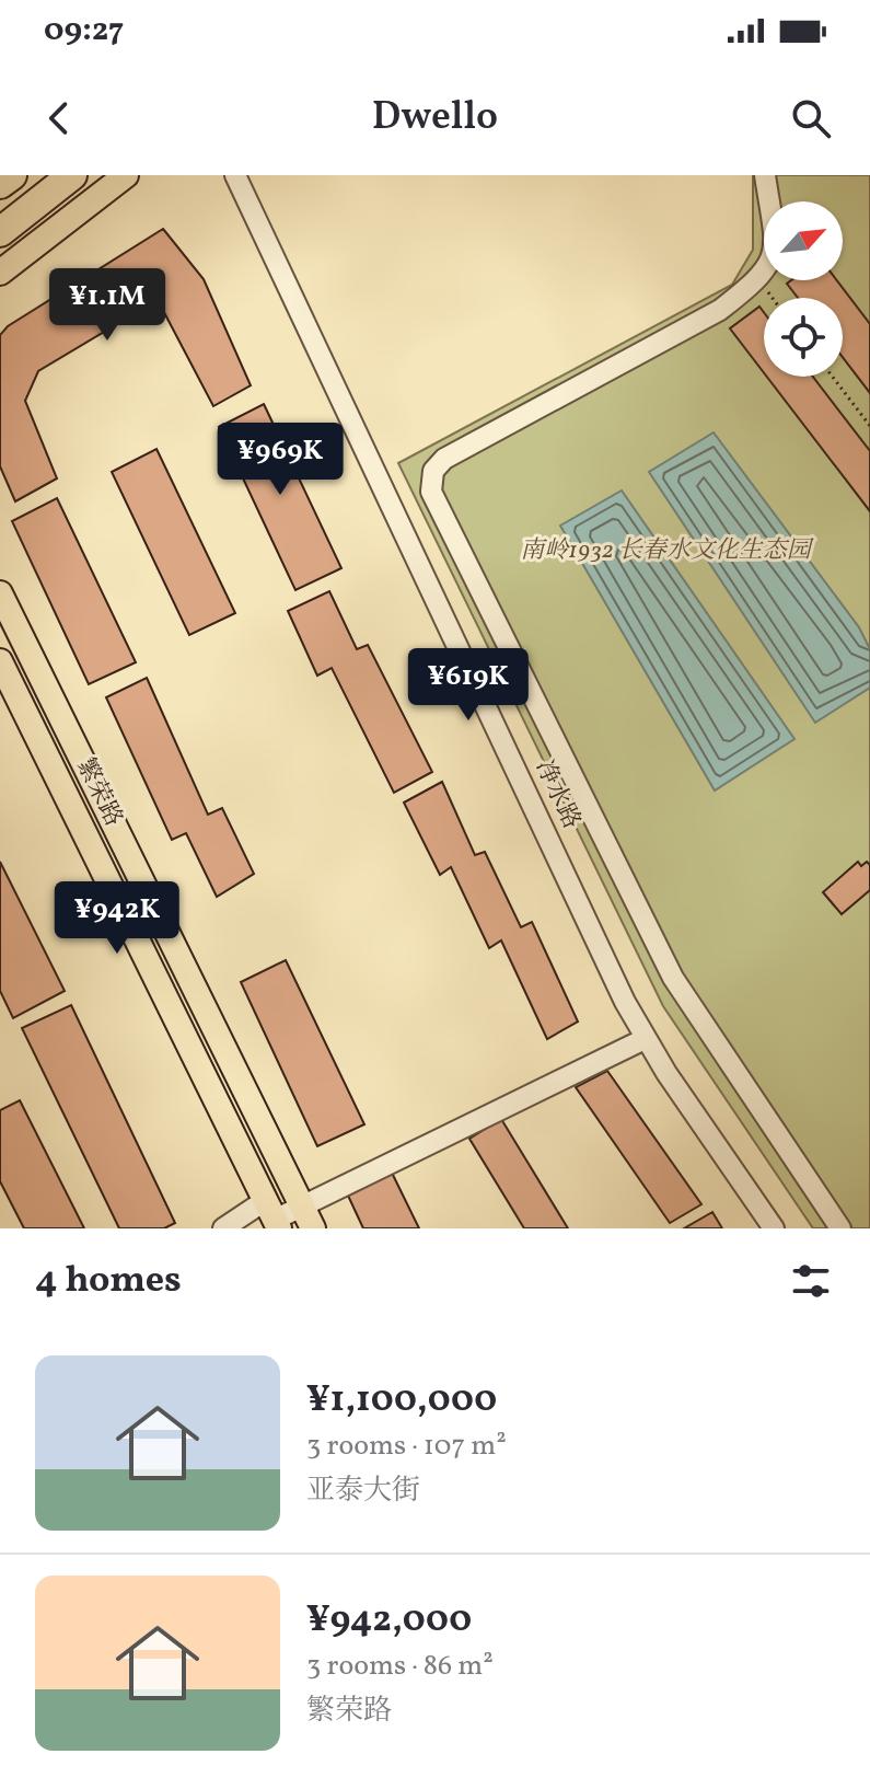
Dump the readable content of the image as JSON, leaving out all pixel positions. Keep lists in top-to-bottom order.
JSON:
{
  "streets": {
    "main road": ["繁荣路"],
    "street": ["净水路"]
  },
  "parks": ["南岭1932 长春水文化生态园"],
  "north": "top right",
  "page": {
    "status": "09:27",
    "header": "Dwello",
    "price": [
      "¥1.1M",
      "¥969K",
      "¥619K",
      "¥942K"
    ],
    "heading": "4 homes",
    "list": [
      {
        "name": "¥1,100,000",
        "note": "3 rooms · 107 m² · 亚泰大街"
      },
      {
        "name": "¥942,000",
        "note": "3 rooms · 86 m² · 繁荣路"
      }
    ]
  }
}
